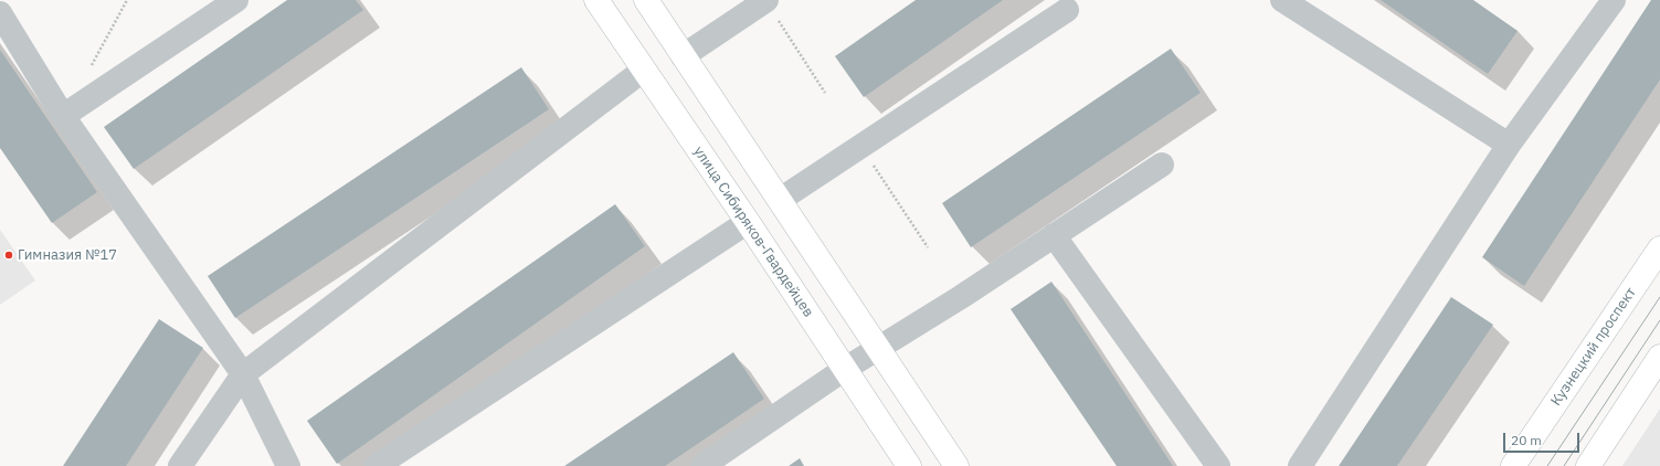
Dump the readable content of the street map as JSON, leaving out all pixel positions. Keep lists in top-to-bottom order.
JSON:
{
  "streets": {
    "main road": ["улица Сибиряков-Гвардейцев", "Кузнецкий проспект"]
  },
  "places": ["Гимназия №17"],
  "scale_bar": "20 m"
}
